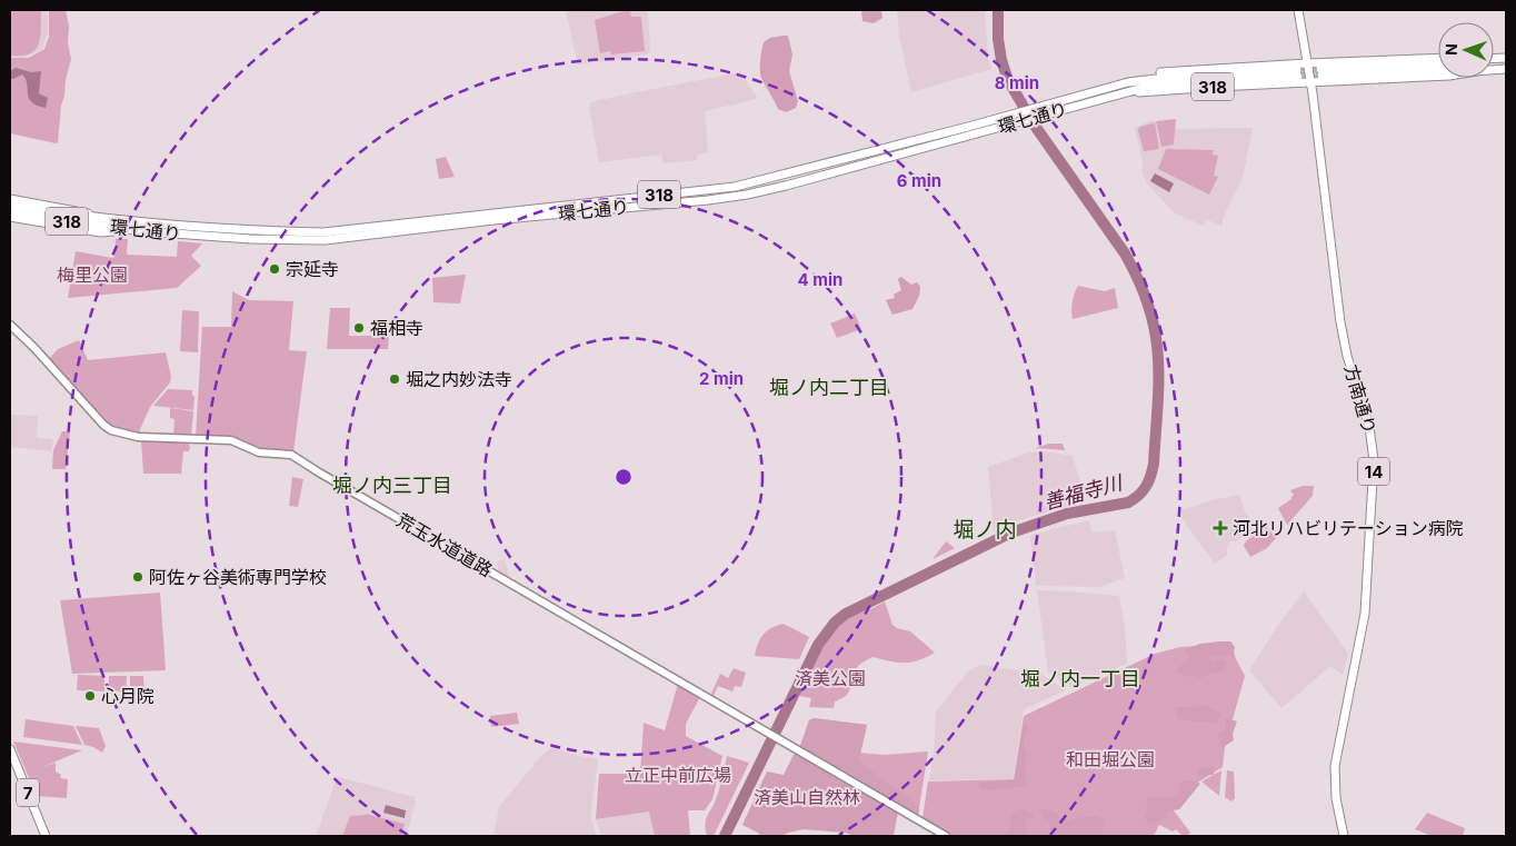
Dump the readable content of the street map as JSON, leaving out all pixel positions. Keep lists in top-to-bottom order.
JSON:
{
  "streets": {
    "main road": [
      "318",
      "環七通り",
      "方南通り",
      "14",
      "荒玉水道道路",
      "7"
    ]
  },
  "crossings": [
    ["318", "環七通り"],
    ["318", "方南通り"],
    ["318", "14"],
    ["方南通り", "14"]
  ],
  "districts": [
    "堀ノ内二丁目",
    "堀ノ内三丁目",
    "堀ノ内",
    "堀ノ内一丁目"
  ],
  "water": ["善福寺川"],
  "parks": [
    "梅里公園",
    "済美公園",
    "和田堀公園",
    "立正中前広場",
    "済美山自然林"
  ],
  "places": {
    "other": [
      "宗延寺",
      "福相寺",
      "堀之内妙法寺",
      "阿佐ヶ谷美術専門学校",
      "心月院"
    ],
    "health": ["河北リハビリテーション病院"]
  },
  "north": "left",
  "rings": [
    "8 min",
    "6 min",
    "4 min",
    "2 min"
  ]
}
